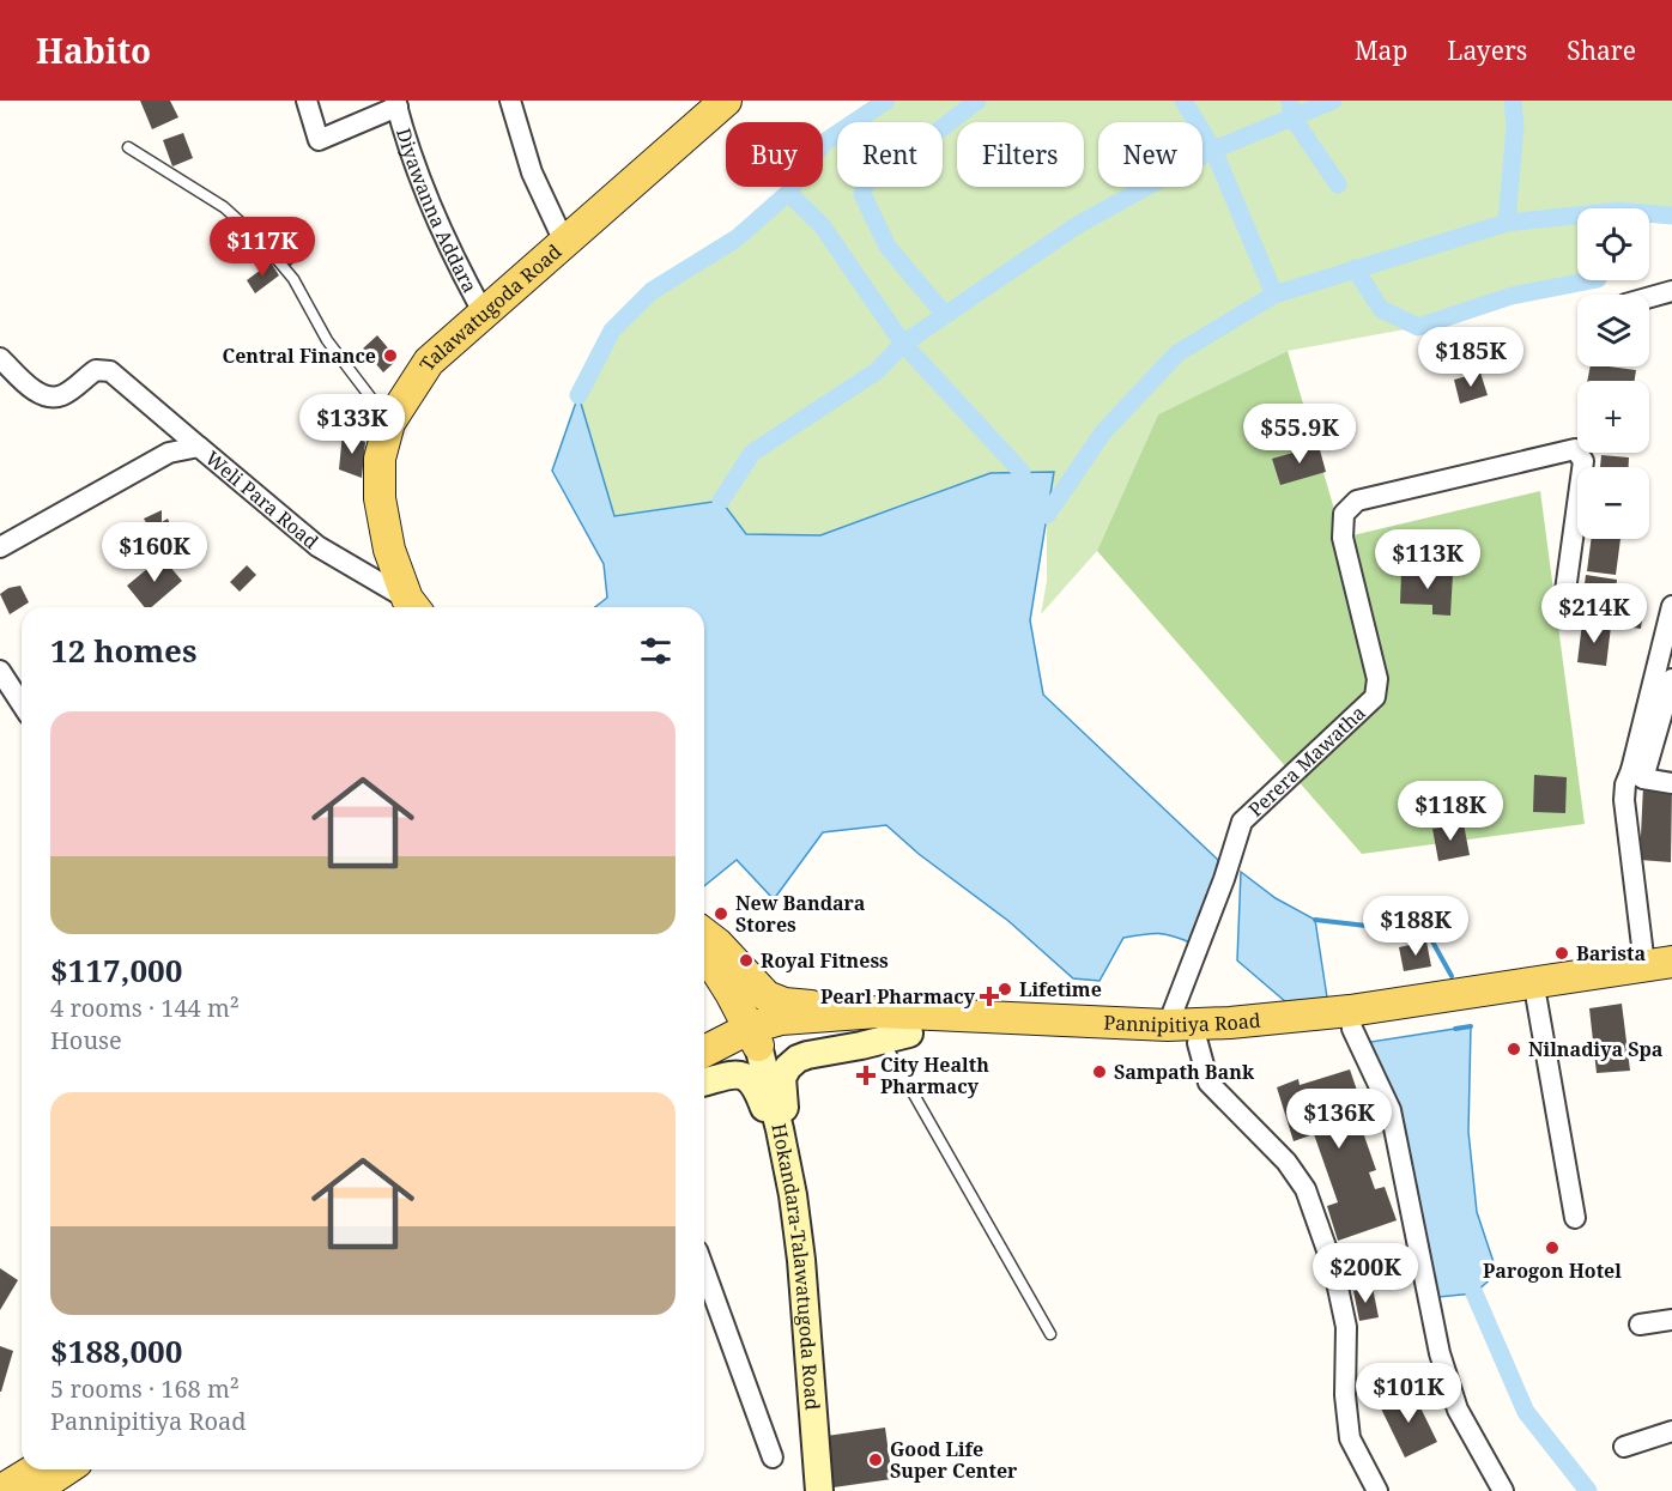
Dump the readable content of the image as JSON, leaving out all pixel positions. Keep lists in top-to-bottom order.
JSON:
{
  "streets": {
    "main road": ["Talawatugoda Road", "Pannipitiya Road", "Hokandara-Talawatugoda Road"],
    "street": ["Diyawanna Addara", "Weli Para Road", "Perera Mawatha"]
  },
  "crossings": [
    ["Diyawanna Addara", "Talawatugoda Road"],
    ["Talawatugoda Road", "Weli Para Road"],
    ["Perera Mawatha", "Pannipitiya Road"],
    ["Pannipitiya Road", "Hokandara-Talawatugoda Road"]
  ],
  "places": {
    "other": [
      "Central Finance",
      "New Bandara Stores",
      "Barista",
      "Royal Fitness",
      "Lifetime",
      "Nilnadiya Spa",
      "Sampath Bank",
      "Parogon Hotel",
      "Good Life Super Center"
    ],
    "health": ["Pearl Pharmacy", "City Health Pharmacy"]
  },
  "page": {
    "header": "Habito",
    "nav": ["Map", "Layers", "Share"],
    "chip": [
      "Buy",
      "Rent",
      "Filters",
      "New"
    ],
    "map_buttons": ["+", "−"],
    "price": [
      "$117K",
      "$185K",
      "$133K",
      "$55.9K",
      "$160K",
      "$113K",
      "$214K",
      "$118K",
      "$188K",
      "$136K",
      "$200K",
      "$101K"
    ],
    "heading": "12 homes",
    "list": [
      {
        "name": "$117,000",
        "note": "4 rooms · 144 m² · House"
      },
      {
        "name": "$188,000",
        "note": "5 rooms · 168 m² · Pannipitiya Road"
      }
    ]
  }
}
